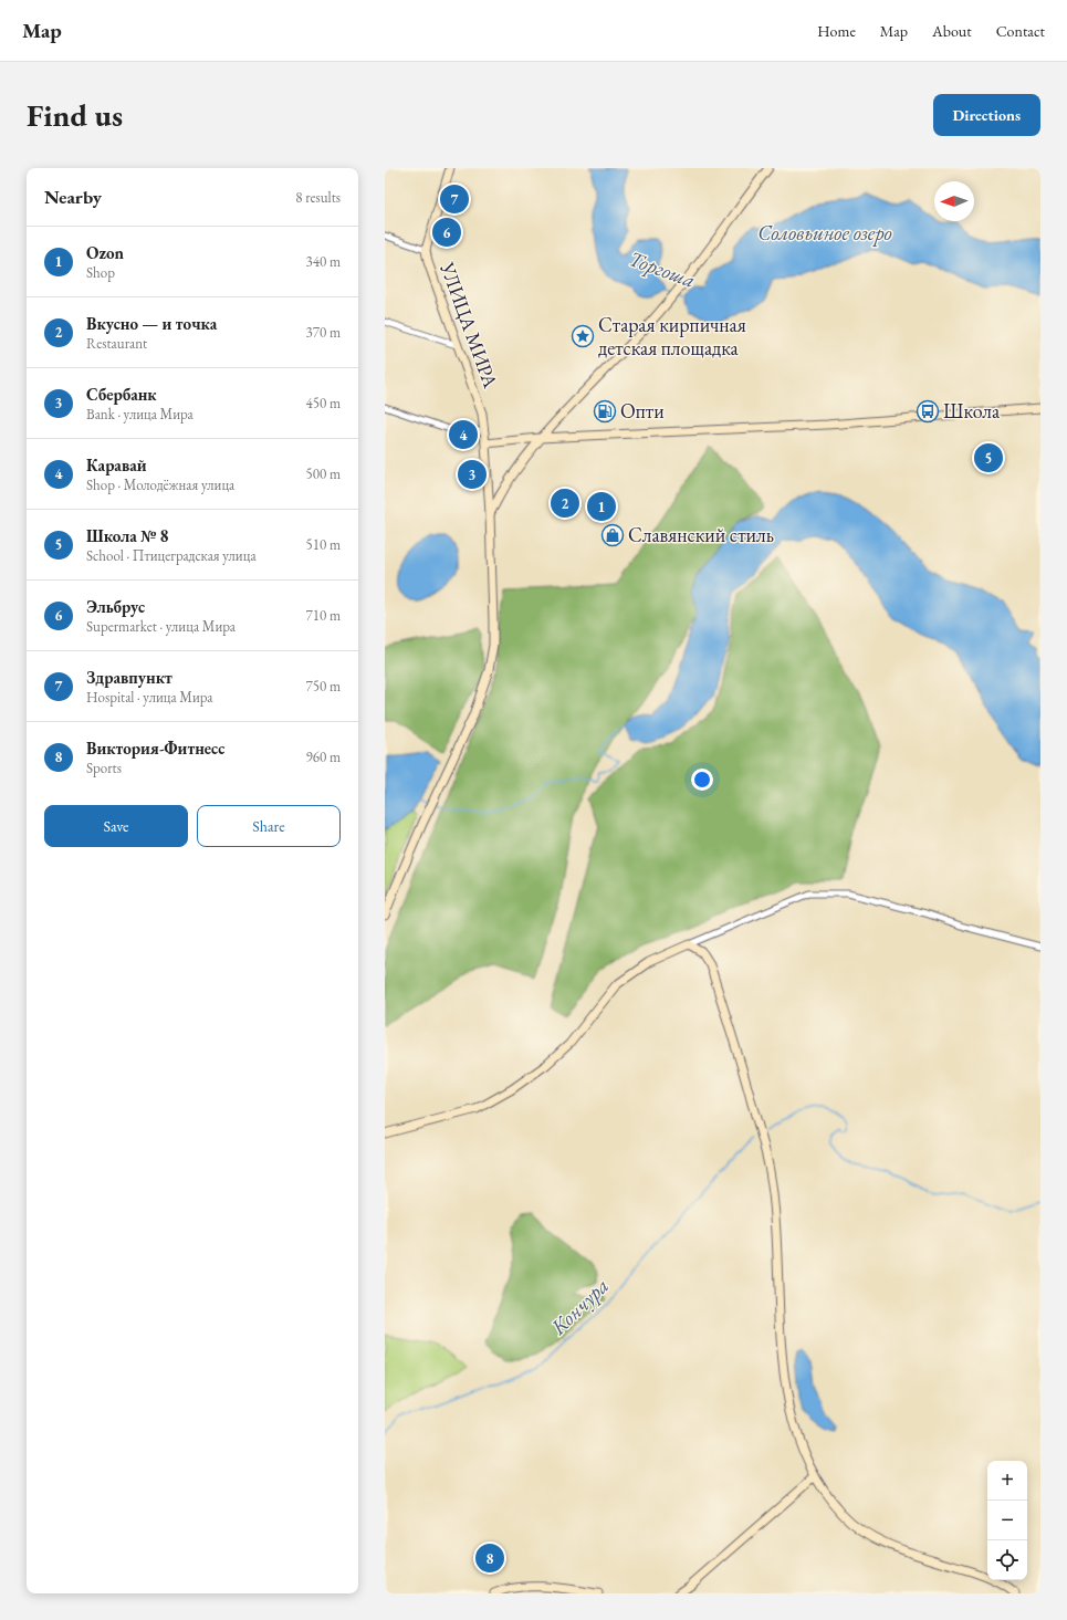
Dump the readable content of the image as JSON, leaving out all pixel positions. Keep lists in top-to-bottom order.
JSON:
{
  "streets": {
    "main road": ["УЛИЦА МИРА"]
  },
  "water": ["Соловьиное озеро", "Торгоша", "Кончура"],
  "places": {
    "place": ["Старая кирпичная детская площадка"],
    "fuel station": ["Опти"],
    "bus stop": ["Школа"],
    "shop": ["Славянский стиль"]
  },
  "north": "left",
  "page": {
    "header": "Map",
    "nav": [
      "Home",
      "Map",
      "About",
      "Contact"
    ],
    "buttons": [
      "Directions",
      ["Save", "Share"]
    ],
    "title": "Find us",
    "heading": ["Nearby", "8 results"],
    "pins": [
      "7",
      "6",
      "4",
      "5",
      "3",
      "2",
      "1",
      "8"
    ],
    "list": [
      {
        "mark": "1",
        "name": "Ozon",
        "note": "Shop",
        "value": "340 m"
      },
      {
        "mark": "2",
        "name": "Вкусно — и точка",
        "note": "Restaurant",
        "value": "370 m"
      },
      {
        "mark": "3",
        "name": "Сбербанк",
        "note": "Bank · улица Мира",
        "value": "450 m"
      },
      {
        "mark": "4",
        "name": "Каравай",
        "note": "Shop · Молодёжная улица",
        "value": "500 m"
      },
      {
        "mark": "5",
        "name": "Школа № 8",
        "note": "School · Птицеградская улица",
        "value": "510 m"
      },
      {
        "mark": "6",
        "name": "Эльбрус",
        "note": "Supermarket · улица Мира",
        "value": "710 m"
      },
      {
        "mark": "7",
        "name": "Здравпункт",
        "note": "Hospital · улица Мира",
        "value": "750 m"
      },
      {
        "mark": "8",
        "name": "Виктория-Фитнесс",
        "note": "Sports",
        "value": "960 m"
      }
    ],
    "map_buttons": ["+", "−"]
  }
}
